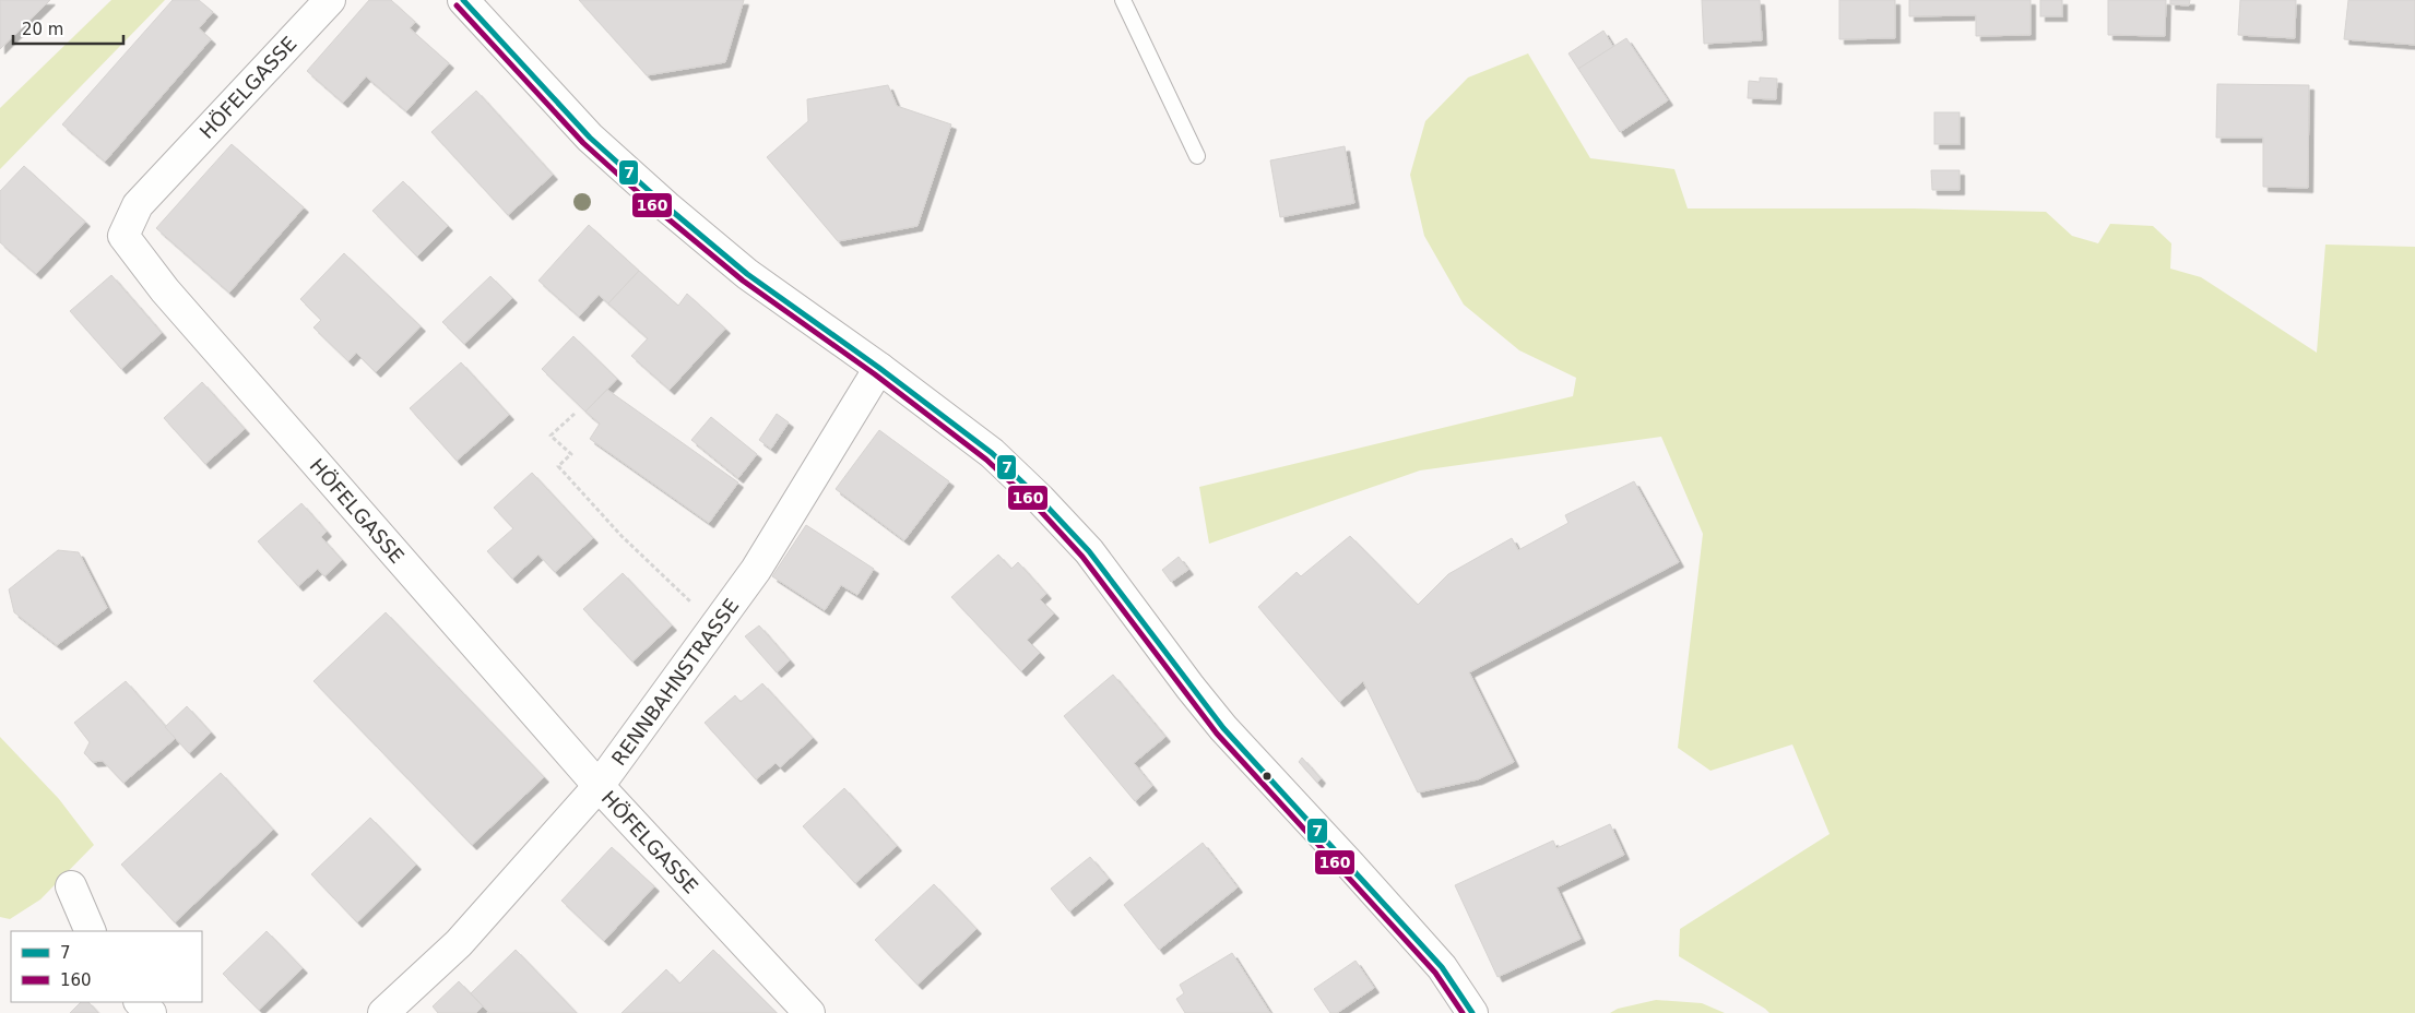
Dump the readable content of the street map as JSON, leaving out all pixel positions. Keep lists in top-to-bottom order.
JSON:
{
  "streets": {
    "street": ["HÖFELGASSE", "RENNBAHNSTRASSE"]
  },
  "crossings": [
    ["HÖFELGASSE", "RENNBAHNSTRASSE"]
  ],
  "lines": ["transit line 7", "transit line 160"],
  "legend": ["7", "160"],
  "scale_bar": "20 m"
}
